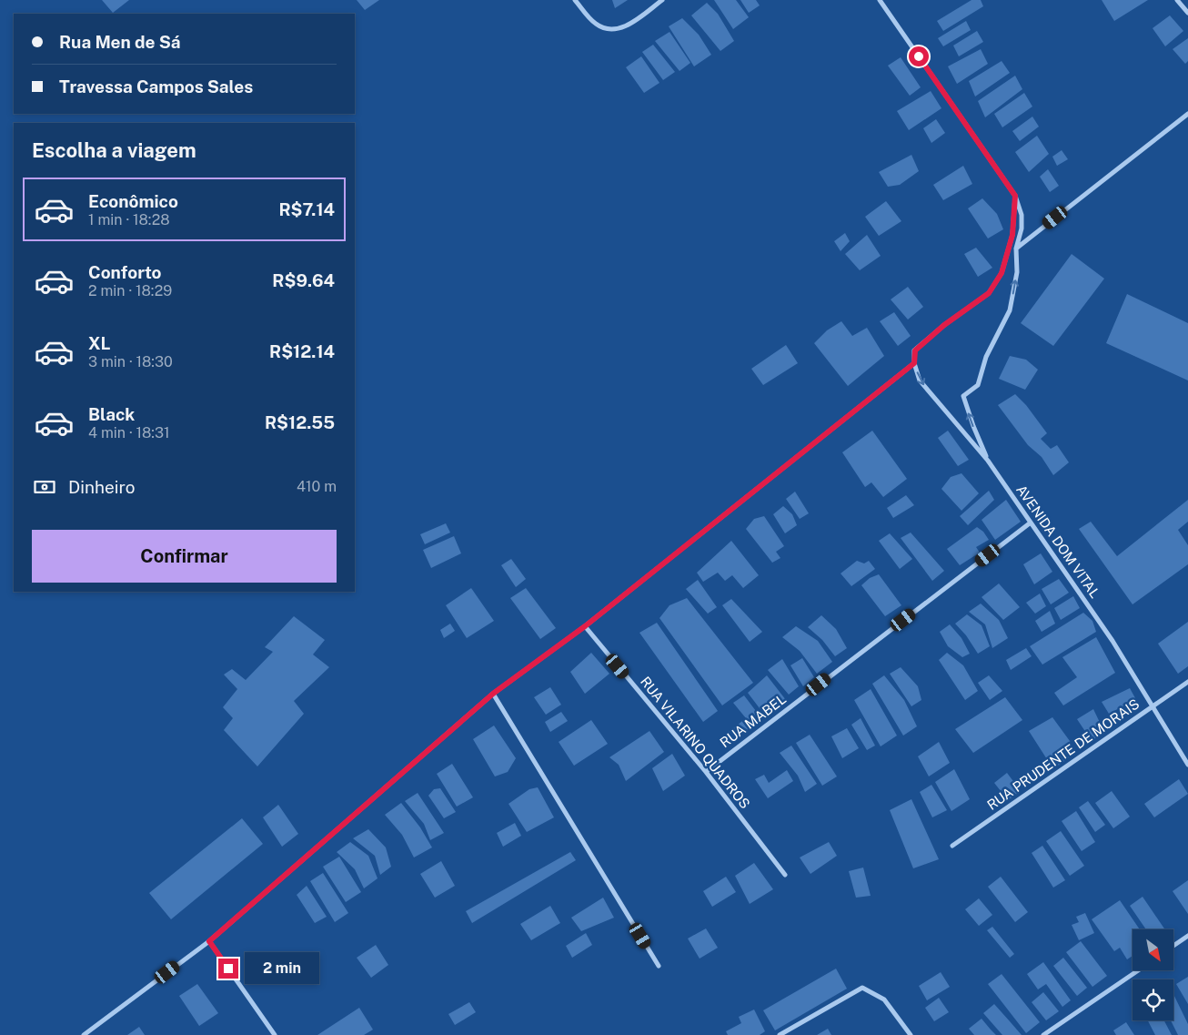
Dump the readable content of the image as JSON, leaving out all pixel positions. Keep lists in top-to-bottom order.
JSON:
{
  "streets": {
    "street": [
      "AVENIDA DOM VITAL",
      "RUA MABEL",
      "RUA VILARINO QUADROS",
      "RUA PRUDENTE DE MORAIS"
    ]
  },
  "crossings": [
    ["AVENIDA DOM VITAL", "RUA MABEL"],
    ["AVENIDA DOM VITAL", "RUA PRUDENTE DE MORAIS"],
    ["RUA MABEL", "RUA VILARINO QUADROS"]
  ],
  "north": "bottom right",
  "page": {
    "banner": ["Rua Men de Sá", "Travessa Campos Sales"],
    "heading": "Escolha a viagem",
    "list": [
      {
        "name": "Econômico",
        "note": "1 min · 18:28",
        "value": "R$7.14"
      },
      {
        "name": "Conforto",
        "note": "2 min · 18:29",
        "value": "R$9.64"
      },
      {
        "name": "XL",
        "note": "3 min · 18:30",
        "value": "R$12.14"
      },
      {
        "name": "Black",
        "note": "4 min · 18:31",
        "value": "R$12.55"
      }
    ],
    "pay": ["Dinheiro", "410 m"],
    "buttons": "Confirmar",
    "bubble": "2 min"
  }
}
